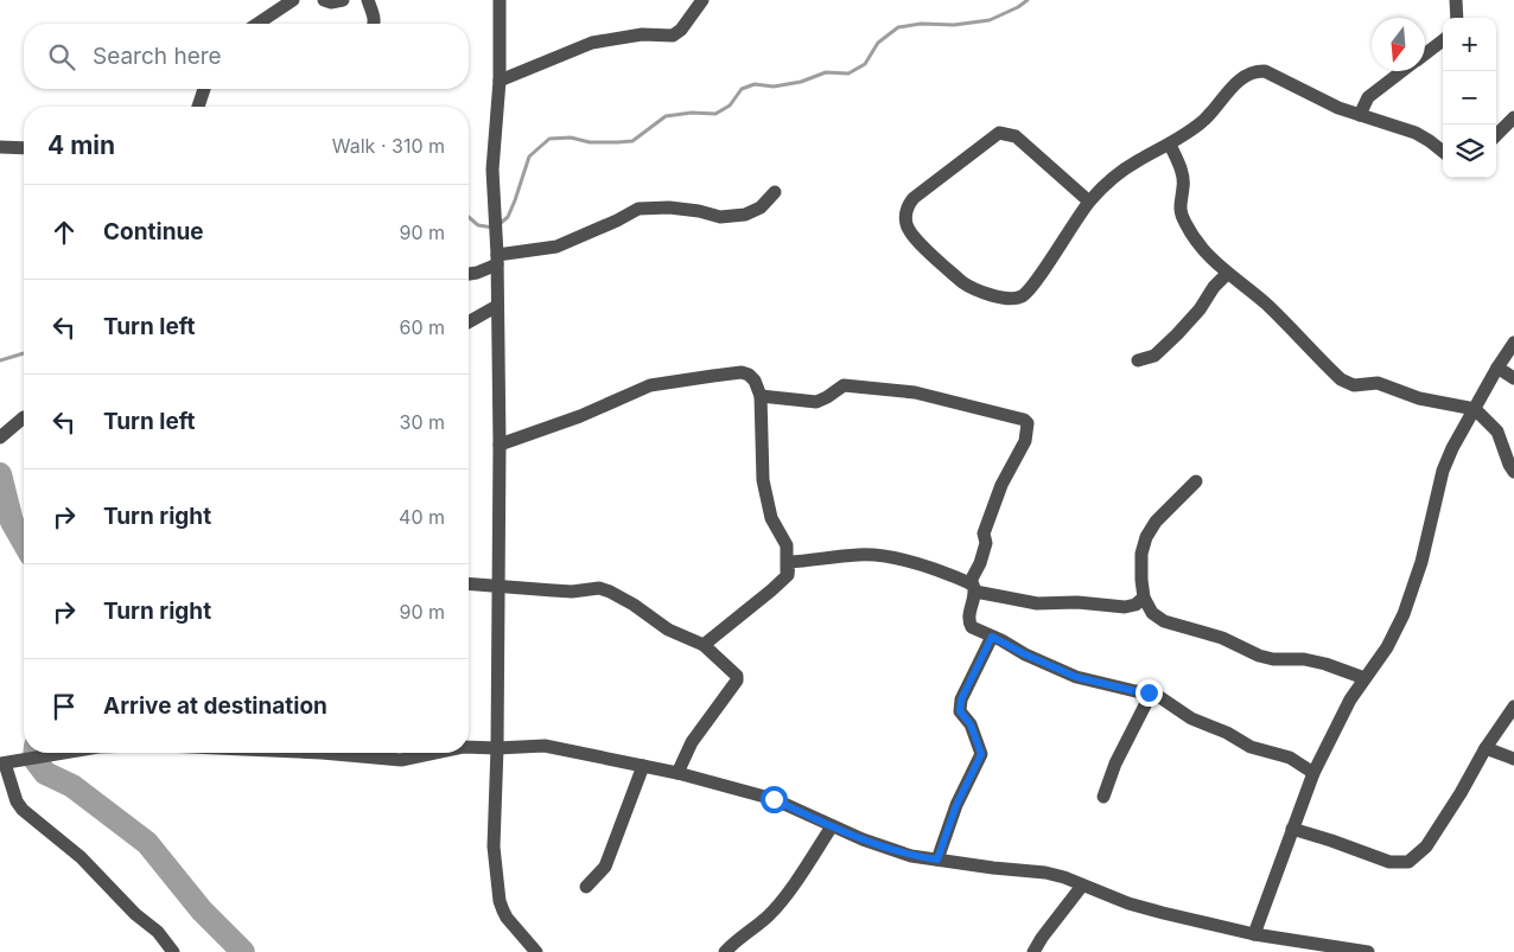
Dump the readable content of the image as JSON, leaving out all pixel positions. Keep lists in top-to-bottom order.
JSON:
{
  "north": "bottom",
  "page": {
    "map_buttons": ["+", "−"],
    "search": "Search here",
    "heading": ["4 min", "Walk · 310 m"],
    "list": [
      ["Continue", "90 m"],
      ["Turn left", "60 m"],
      ["Turn left", "30 m"],
      ["Turn right", "40 m"],
      ["Turn right", "90 m"],
      "Arrive at destination"
    ]
  }
}
